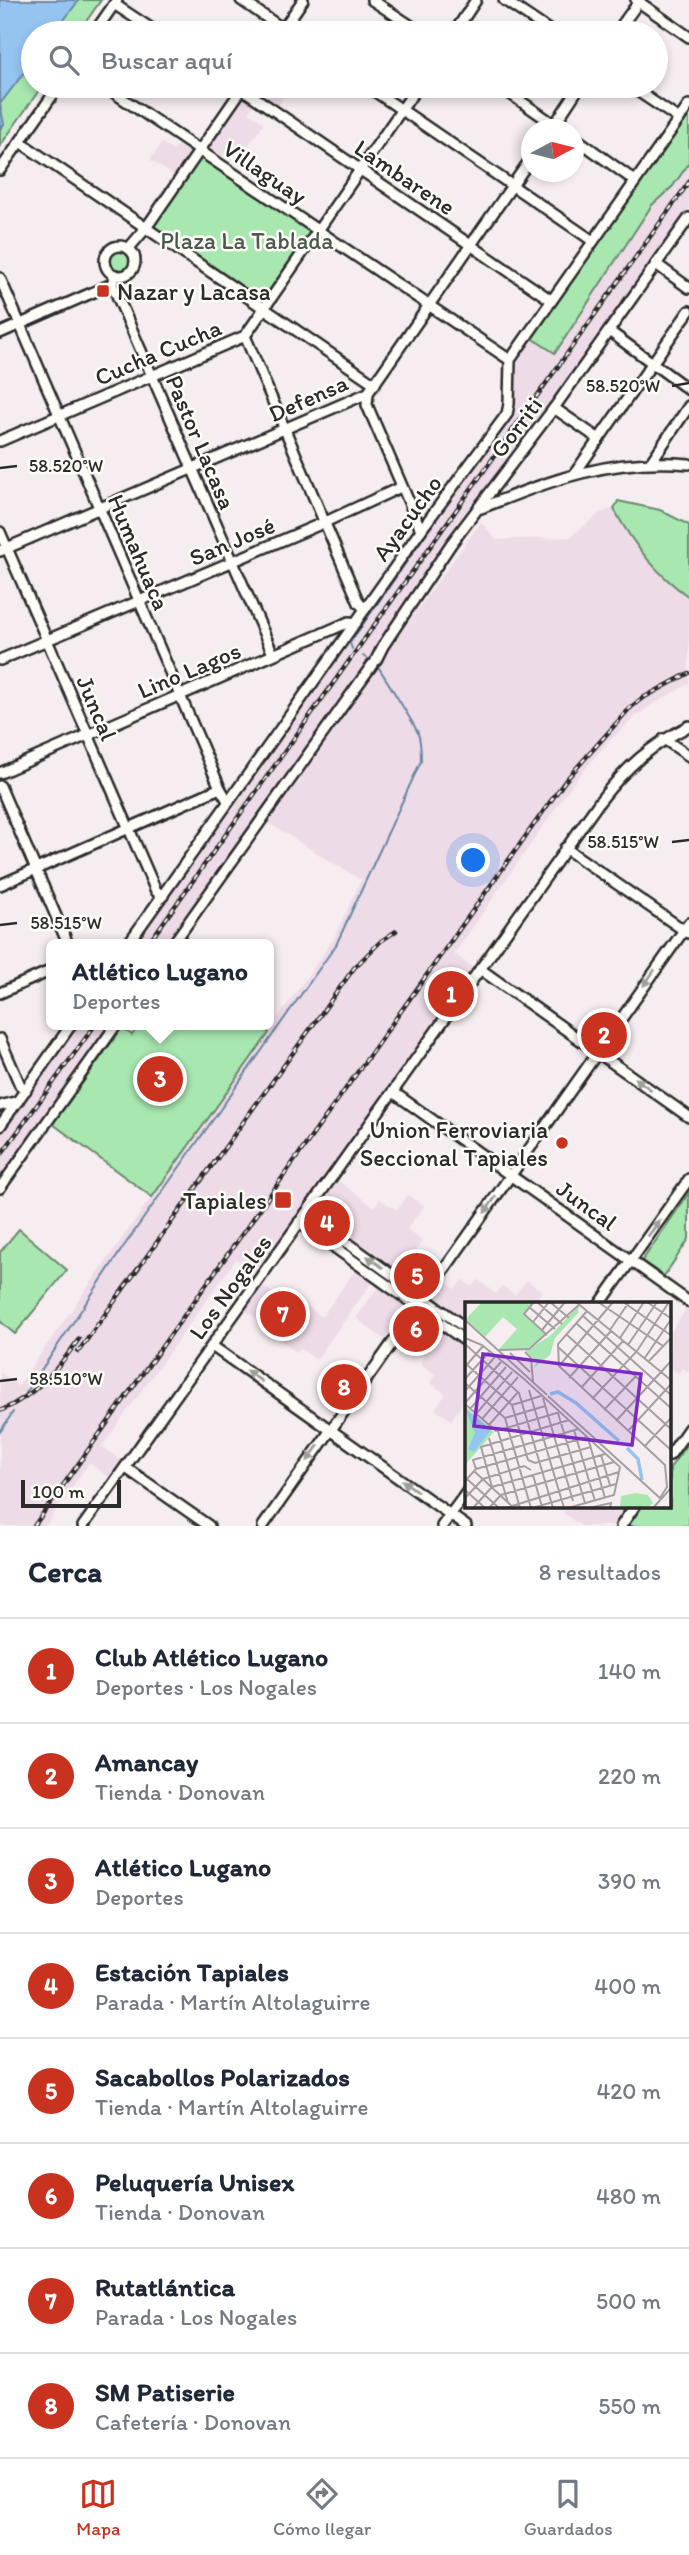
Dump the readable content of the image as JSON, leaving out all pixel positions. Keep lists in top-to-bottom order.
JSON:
{
  "streets": {
    "street": [
      "Villaguay",
      "Lambarene",
      "Cucha Cucha",
      "Defensa",
      "Gorriti",
      "Pastor Lacasa",
      "Ayacucho",
      "San José",
      "Humahuaca",
      "Lino Lagos",
      "Juncal",
      "Los Nogales"
    ]
  },
  "crossings": [
    ["Villaguay", "Cucha Cucha"],
    ["Villaguay", "Defensa"],
    ["Villaguay", "Ayacucho"],
    ["Lambarene", "Cucha Cucha"],
    ["Lambarene", "Defensa"],
    ["Cucha Cucha", "Pastor Lacasa"],
    ["Cucha Cucha", "Humahuaca"],
    ["Defensa", "Pastor Lacasa"],
    ["Defensa", "Humahuaca"],
    ["Defensa", "Juncal"],
    ["Pastor Lacasa", "San José"],
    ["Pastor Lacasa", "Lino Lagos"],
    ["Ayacucho", "Humahuaca"],
    ["Ayacucho", "Lino Lagos"],
    ["Ayacucho", "Juncal"],
    ["San José", "Humahuaca"],
    ["San José", "Juncal"],
    ["Humahuaca", "Lino Lagos"],
    ["Lino Lagos", "Juncal"],
    ["Juncal", "Los Nogales"]
  ],
  "parks": ["Plaza La Tablada"],
  "places": {
    "transit": ["Nazar y Lacasa", "Tapiales"],
    "other": ["Union Ferroviaria Seccional Tapiales"]
  },
  "scale_bar": "100 m",
  "north": "right",
  "page": {
    "search": "Buscar aquí",
    "popup": ["Atlético Lugano", "Deportes"],
    "pins": [
      "1",
      "2",
      "3",
      "4",
      "5",
      "7",
      "6",
      "8"
    ],
    "scale": "100 m",
    "heading": ["Cerca", "8 resultados"],
    "list": [
      {
        "mark": "1",
        "name": "Club Atlético Lugano",
        "note": "Deportes · Los Nogales",
        "value": "140 m"
      },
      {
        "mark": "2",
        "name": "Amancay",
        "note": "Tienda · Donovan",
        "value": "220 m"
      },
      {
        "mark": "3",
        "name": "Atlético Lugano",
        "note": "Deportes",
        "value": "390 m"
      },
      {
        "mark": "4",
        "name": "Estación Tapiales",
        "note": "Parada · Martín Altolaguirre",
        "value": "400 m"
      },
      {
        "mark": "5",
        "name": "Sacabollos Polarizados",
        "note": "Tienda · Martín Altolaguirre",
        "value": "420 m"
      },
      {
        "mark": "6",
        "name": "Peluquería Unisex",
        "note": "Tienda · Donovan",
        "value": "480 m"
      },
      {
        "mark": "7",
        "name": "Rutatlántica",
        "note": "Parada · Los Nogales",
        "value": "500 m"
      },
      {
        "mark": "8",
        "name": "SM Patiserie",
        "note": "Cafetería · Donovan",
        "value": "550 m"
      }
    ],
    "nav": ["Mapa", "Cómo llegar", "Guardados"]
  },
  "coordinates": ["58.520°W", "58.515°W", "58.510°W"]
}
